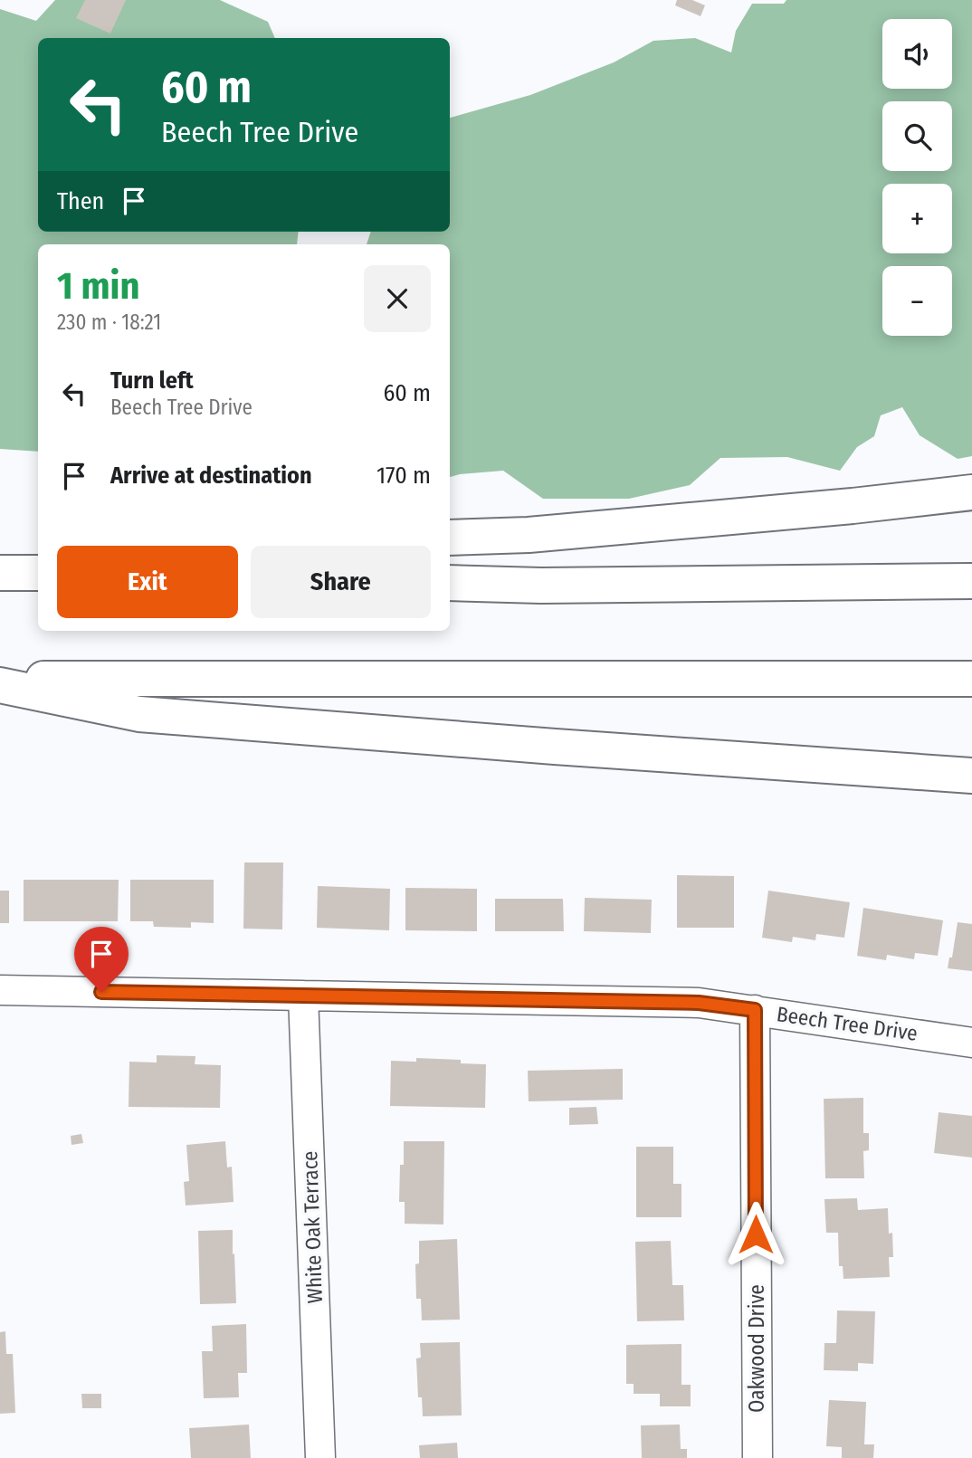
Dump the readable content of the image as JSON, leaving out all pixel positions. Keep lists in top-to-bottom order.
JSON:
{
  "streets": {
    "street": ["Beech Tree Drive", "White Oak Terrace", "Oakwood Drive"]
  },
  "crossings": [
    ["Beech Tree Drive", "White Oak Terrace"],
    ["Beech Tree Drive", "Oakwood Drive"]
  ],
  "page": {
    "map_buttons": ["+", "−"],
    "turn": ["60 m", "Beech Tree Drive"],
    "then": "Then",
    "heading": ["1 min", "230 m · 18:21"],
    "list": [
      {
        "name": "Turn left",
        "note": "Beech Tree Drive",
        "value": "60 m"
      },
      {
        "name": "Arrive at destination",
        "value": "170 m"
      }
    ],
    "buttons": ["Exit", "Share"]
  }
}
